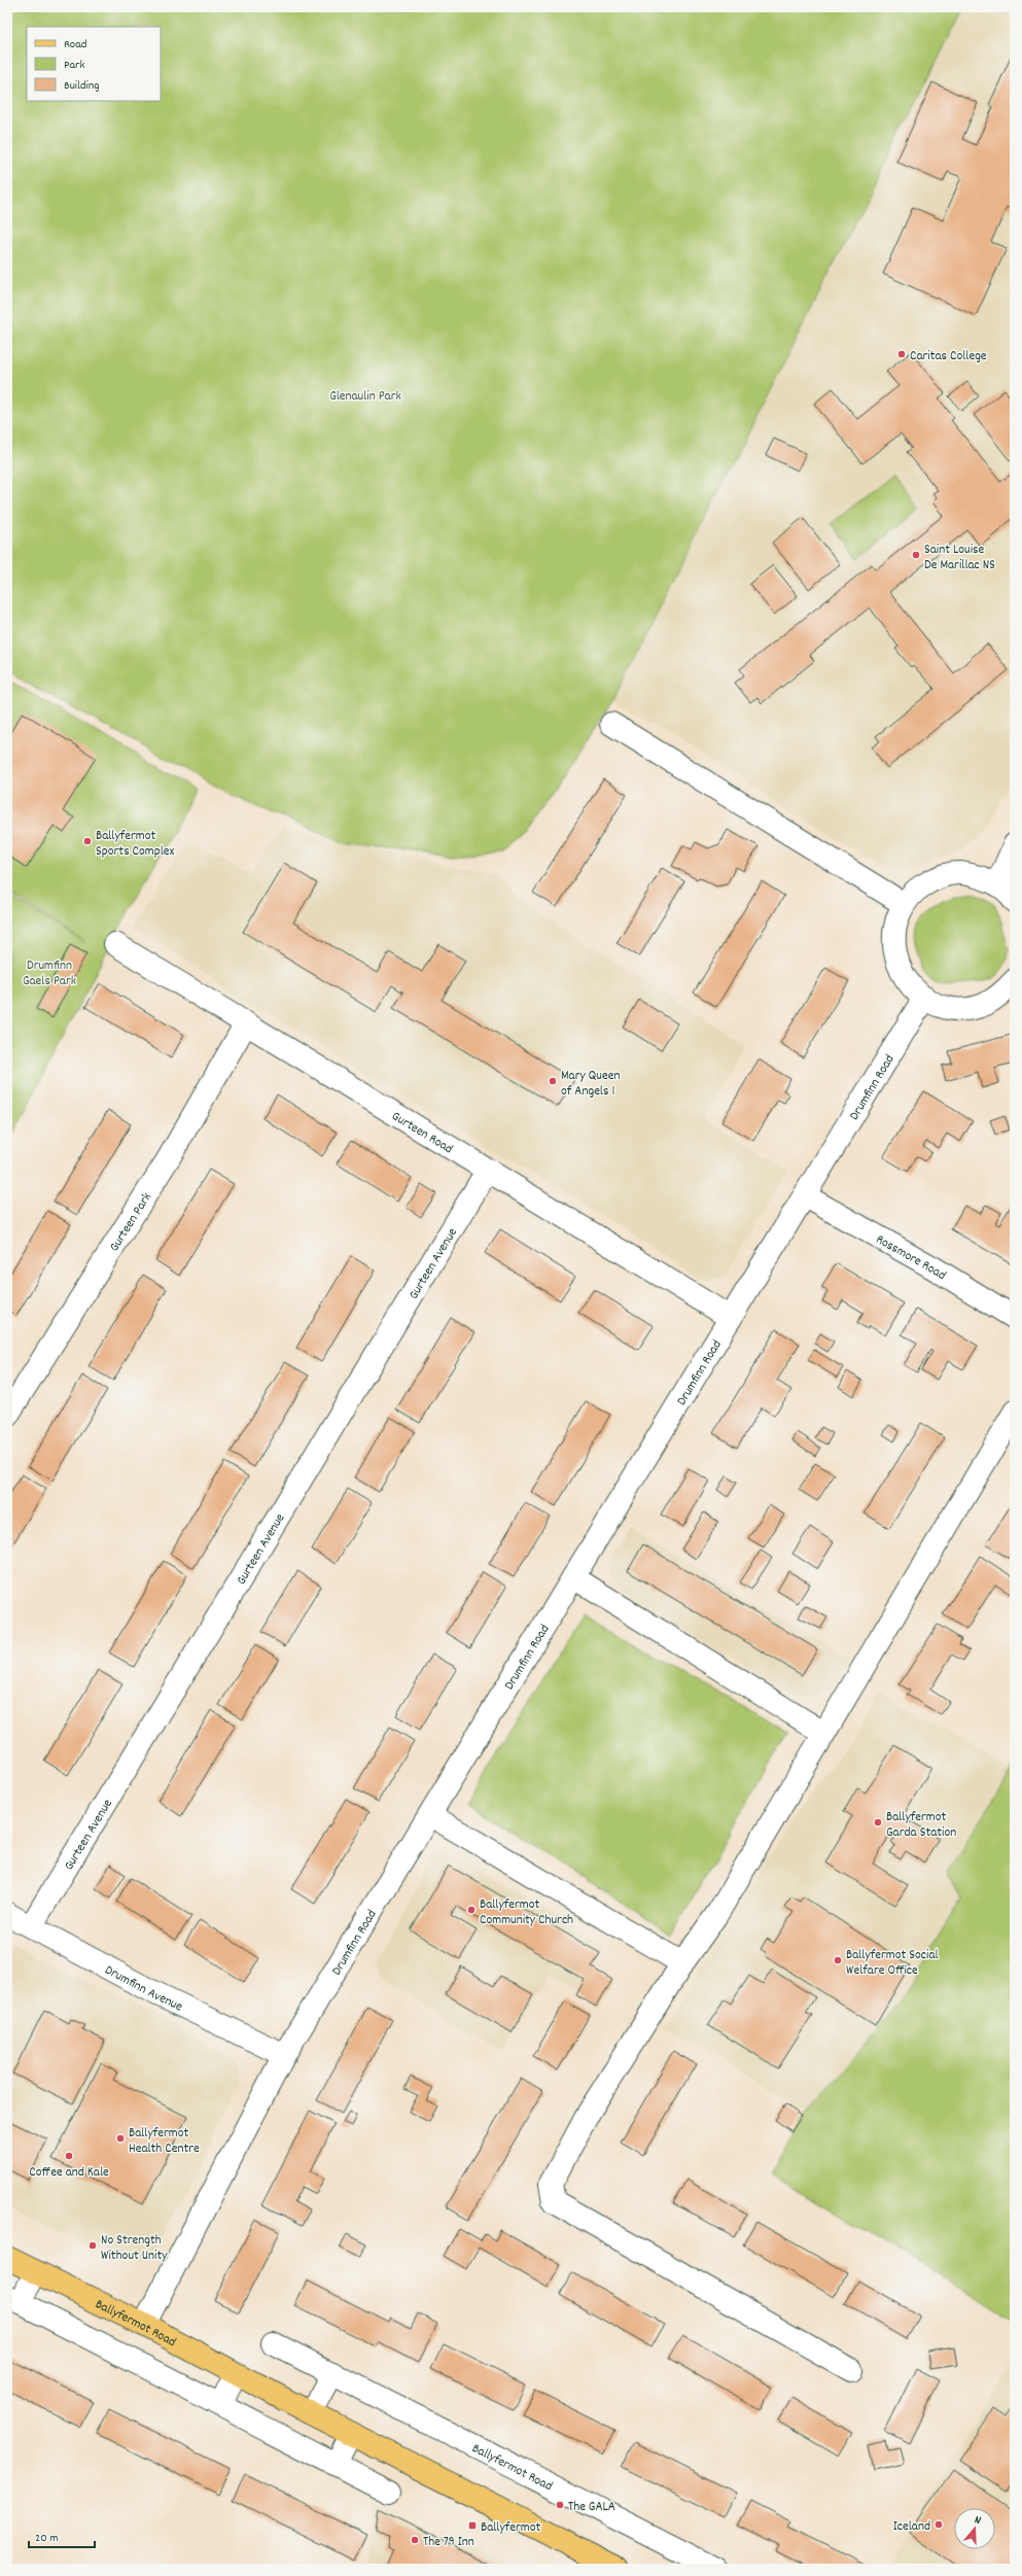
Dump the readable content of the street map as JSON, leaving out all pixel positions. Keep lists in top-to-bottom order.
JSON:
{
  "streets": {
    "main road": ["Ballyfermot Road"],
    "street": [
      "Drumfinn Road",
      "Gurteen Road",
      "Gurteen Park",
      "Rossmore Road",
      "Gurteen Avenue",
      "Drumfinn Avenue"
    ]
  },
  "crossings": [
    ["Drumfinn Road", "Gurteen Road"],
    ["Drumfinn Road", "Rossmore Road"],
    ["Drumfinn Road", "Drumfinn Avenue"],
    ["Drumfinn Road", "Ballyfermot Road"],
    ["Gurteen Road", "Gurteen Park"],
    ["Gurteen Road", "Gurteen Avenue"],
    ["Gurteen Avenue", "Drumfinn Avenue"]
  ],
  "parks": ["Glenaulin Park", "Drumfinn Gaels Park"],
  "places": {
    "other": [
      "Caritas College",
      "Saint Louise De Marillac NS",
      "Ballyfermot Sports Complex",
      "Mary Queen of Angels 1",
      "Ballyfermot Garda Station",
      "Ballyfermot Community Church",
      "Ballyfermot Social Welfare Office",
      "Ballyfermot Health Centre",
      "Coffee and Kale",
      "No Strength Without Unity",
      "The GALA",
      "Iceland",
      "The 79 Inn"
    ],
    "transit": ["Ballyfermot"]
  },
  "legend": ["Road", "Park", "Building"],
  "scale_bar": "20 m",
  "north": "top"
}
